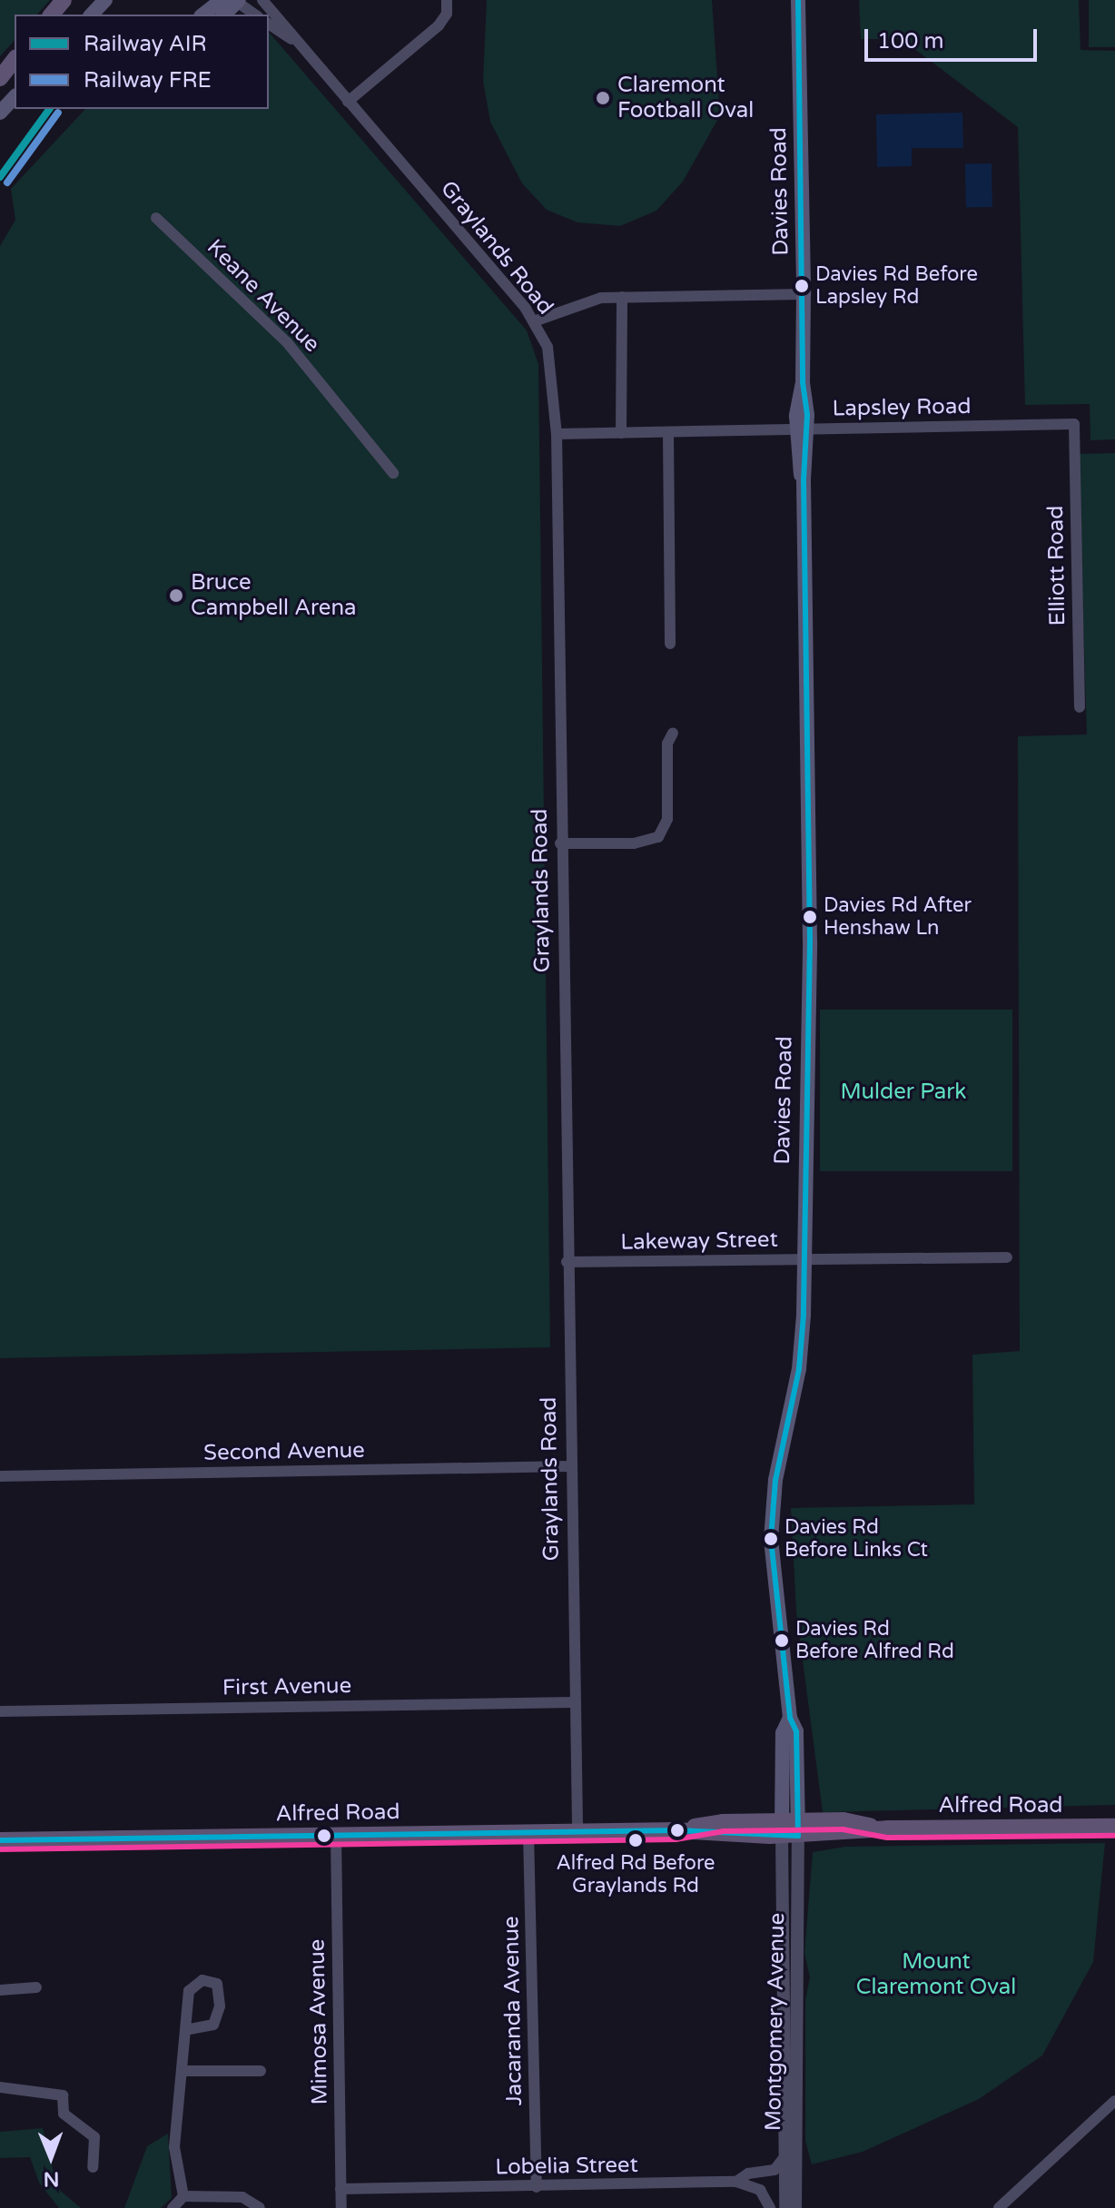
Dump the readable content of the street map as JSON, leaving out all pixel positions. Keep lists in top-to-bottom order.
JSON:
{
  "streets": {
    "main road": ["Davies Road", "Alfred Road"],
    "street": [
      "Graylands Road",
      "Keane Avenue",
      "Lapsley Road",
      "Elliott Road",
      "Lakeway Street",
      "Second Avenue",
      "First Avenue",
      "Jacaranda Avenue",
      "Mimosa Avenue",
      "Montgomery Avenue",
      "Lobelia Street"
    ]
  },
  "crossings": [
    ["Davies Road", "Lapsley Road"],
    ["Davies Road", "Lakeway Street"],
    ["Davies Road", "Alfred Road"],
    ["Davies Road", "Montgomery Avenue"],
    ["Graylands Road", "Lapsley Road"],
    ["Graylands Road", "Lakeway Street"],
    ["Graylands Road", "Second Avenue"],
    ["Graylands Road", "First Avenue"],
    ["Graylands Road", "Alfred Road"],
    ["Lapsley Road", "Elliott Road"],
    ["Alfred Road", "Jacaranda Avenue"],
    ["Alfred Road", "Mimosa Avenue"],
    ["Alfred Road", "Montgomery Avenue"],
    ["Jacaranda Avenue", "Lobelia Street"],
    ["Mimosa Avenue", "Lobelia Street"],
    ["Montgomery Avenue", "Lobelia Street"]
  ],
  "parks": ["Mulder Park", "Mount Claremont Oval"],
  "places": [
    "Claremont Football Oval",
    "Davies Rd Before Lapsley Rd",
    "Bruce Campbell Arena",
    "Davies Rd After Henshaw Ln",
    "Davies Rd Before Links Ct",
    "Davies Rd Before Alfred Rd",
    "Alfred Rd Before Graylands Rd"
  ],
  "lines": ["rail line AIR", "rail line FRE"],
  "legend": ["Railway AIR", "Railway FRE"],
  "scale_bar": "100 m",
  "north": "bottom"
}
